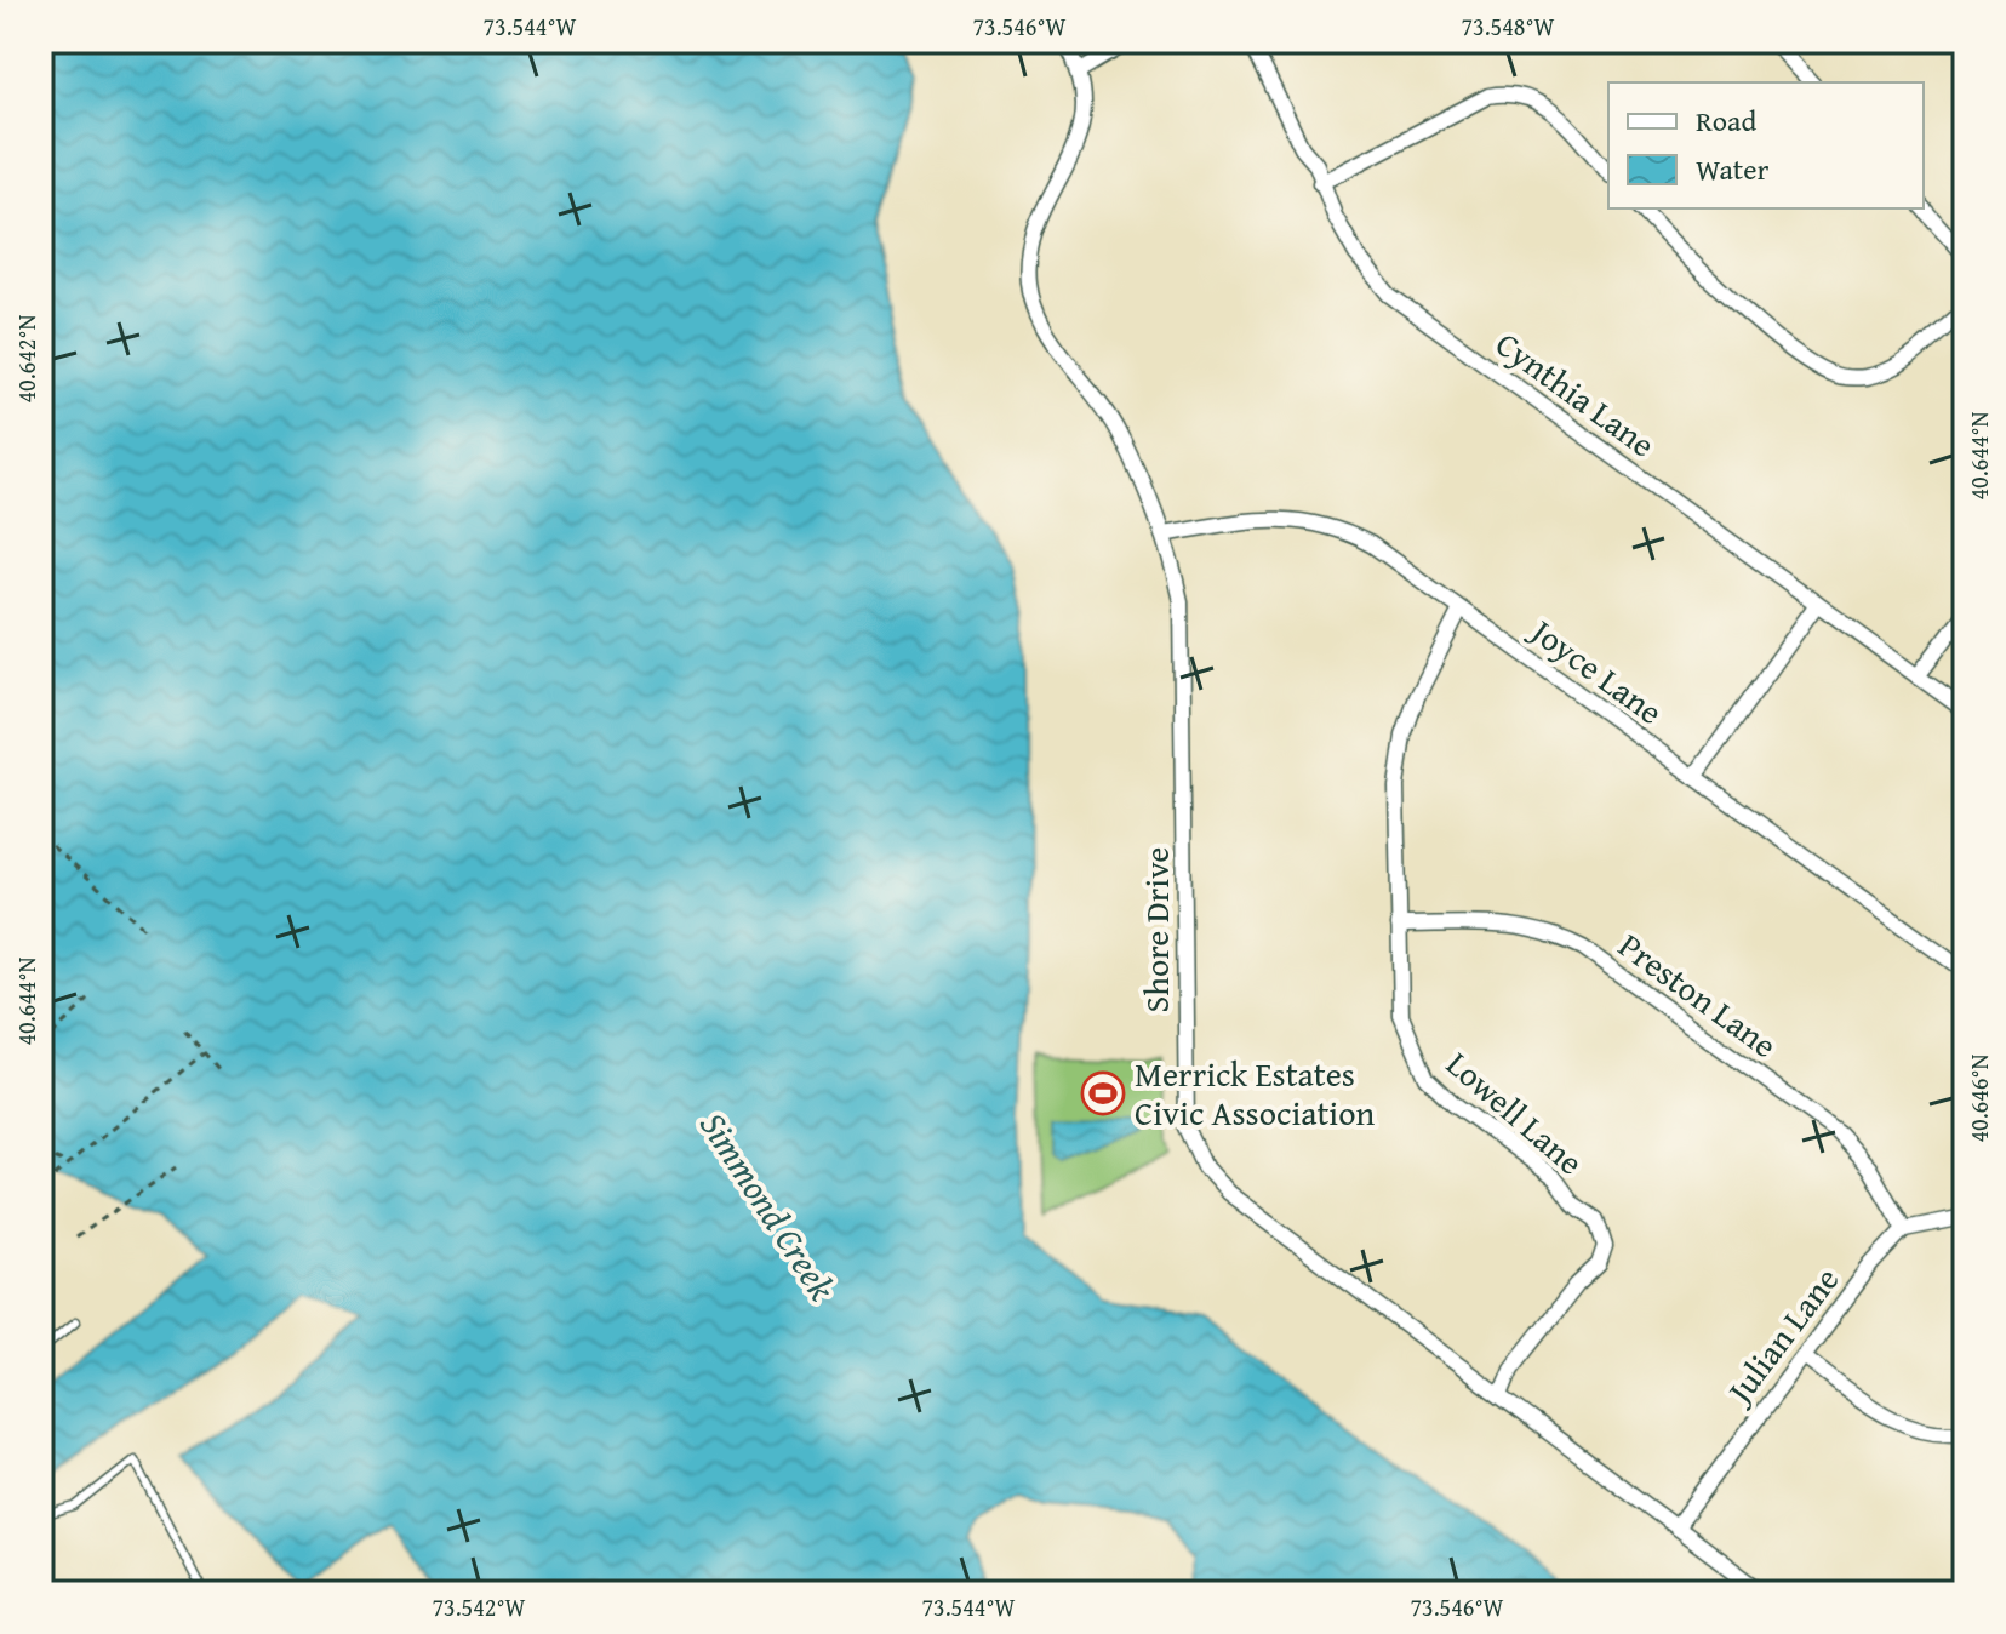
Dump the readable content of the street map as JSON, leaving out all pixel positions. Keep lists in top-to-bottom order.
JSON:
{
  "streets": {
    "street": [
      "Cynthia Lane",
      "Joyce Lane",
      "Shore Drive",
      "Preston Lane",
      "Lowell Lane",
      "Julian Lane"
    ]
  },
  "crossings": [
    ["Joyce Lane", "Shore Drive"],
    ["Joyce Lane", "Lowell Lane"],
    ["Shore Drive", "Lowell Lane"],
    ["Shore Drive", "Julian Lane"],
    ["Preston Lane", "Lowell Lane"],
    ["Preston Lane", "Julian Lane"]
  ],
  "water": ["Simmond Creek"],
  "places": {
    "sports": ["Merrick Estates Civic Association"]
  },
  "legend": ["Road", "Water"],
  "coordinates": [
    "73.544°W",
    "73.546°W",
    "73.548°W",
    "40.642°N",
    "40.644°N",
    "40.646°N",
    "73.542°W"
  ]
}
